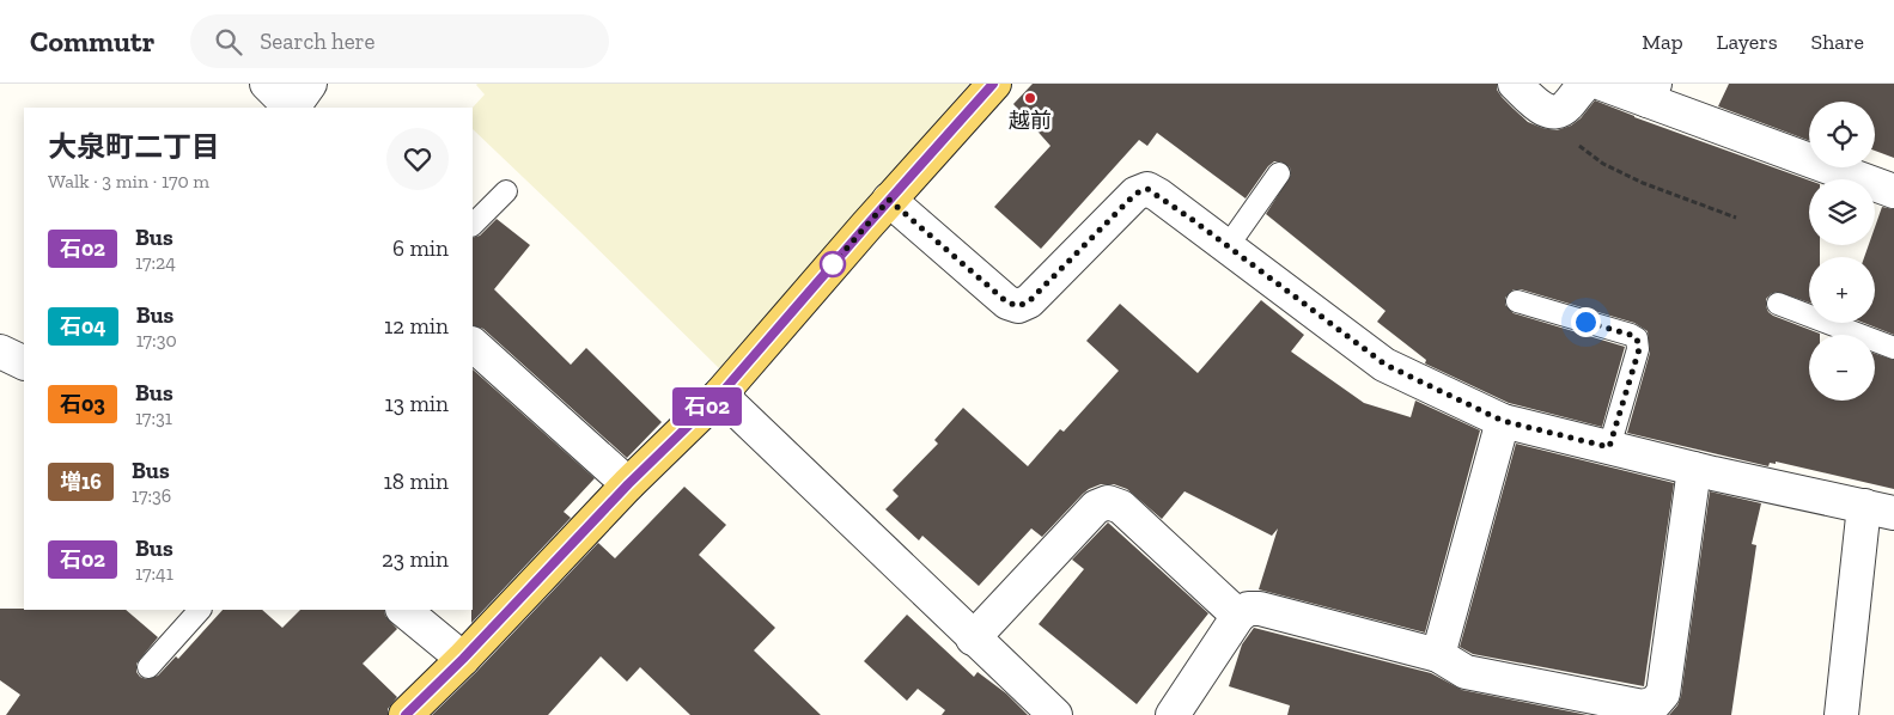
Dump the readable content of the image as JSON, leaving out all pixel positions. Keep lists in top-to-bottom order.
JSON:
{
  "places": ["越前"],
  "lines": ["bus line 石02"],
  "page": {
    "header": "Commutr",
    "search": "Search here",
    "nav": ["Map", "Layers", "Share"],
    "on_map": "石02",
    "map_buttons": ["+", "−"],
    "heading": ["大泉町二丁目", "Walk · 3 min · 170 m"],
    "list": [
      {
        "mark": "石02",
        "name": "Bus",
        "note": "17:24",
        "value": "6 min"
      },
      {
        "mark": "石04",
        "name": "Bus",
        "note": "17:30",
        "value": "12 min"
      },
      {
        "mark": "石03",
        "name": "Bus",
        "note": "17:31",
        "value": "13 min"
      },
      {
        "mark": "増16",
        "name": "Bus",
        "note": "17:36",
        "value": "18 min"
      },
      {
        "mark": "石02",
        "name": "Bus",
        "note": "17:41",
        "value": "23 min"
      }
    ]
  }
}
